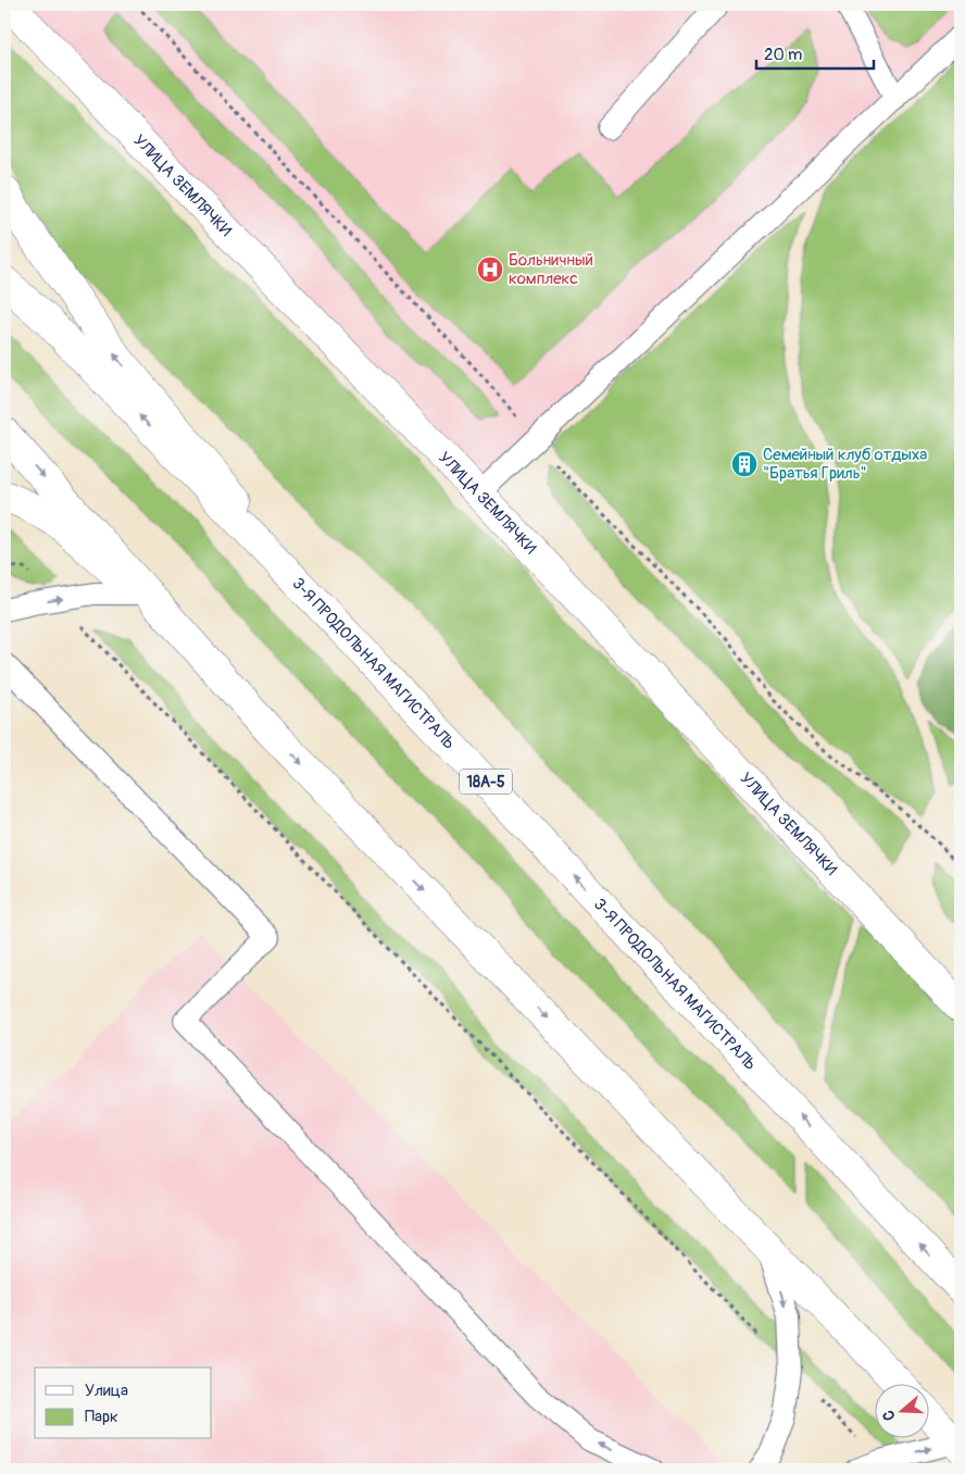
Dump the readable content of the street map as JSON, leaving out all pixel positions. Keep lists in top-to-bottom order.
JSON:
{
  "streets": {
    "main road": ["УЛИЦА ЗЕМЛЯЧКИ", "3-Я ПРОДОЛЬНАЯ МАГИСТРАЛЬ", "18А-5"]
  },
  "places": {
    "hospital": ["Больничный комплекс"],
    "building": ["Семейный клуб отдыха \"Братья Гриль\""]
  },
  "legend": ["Улица", "Парк"],
  "scale_bar": "20 m",
  "north": "left"
}
